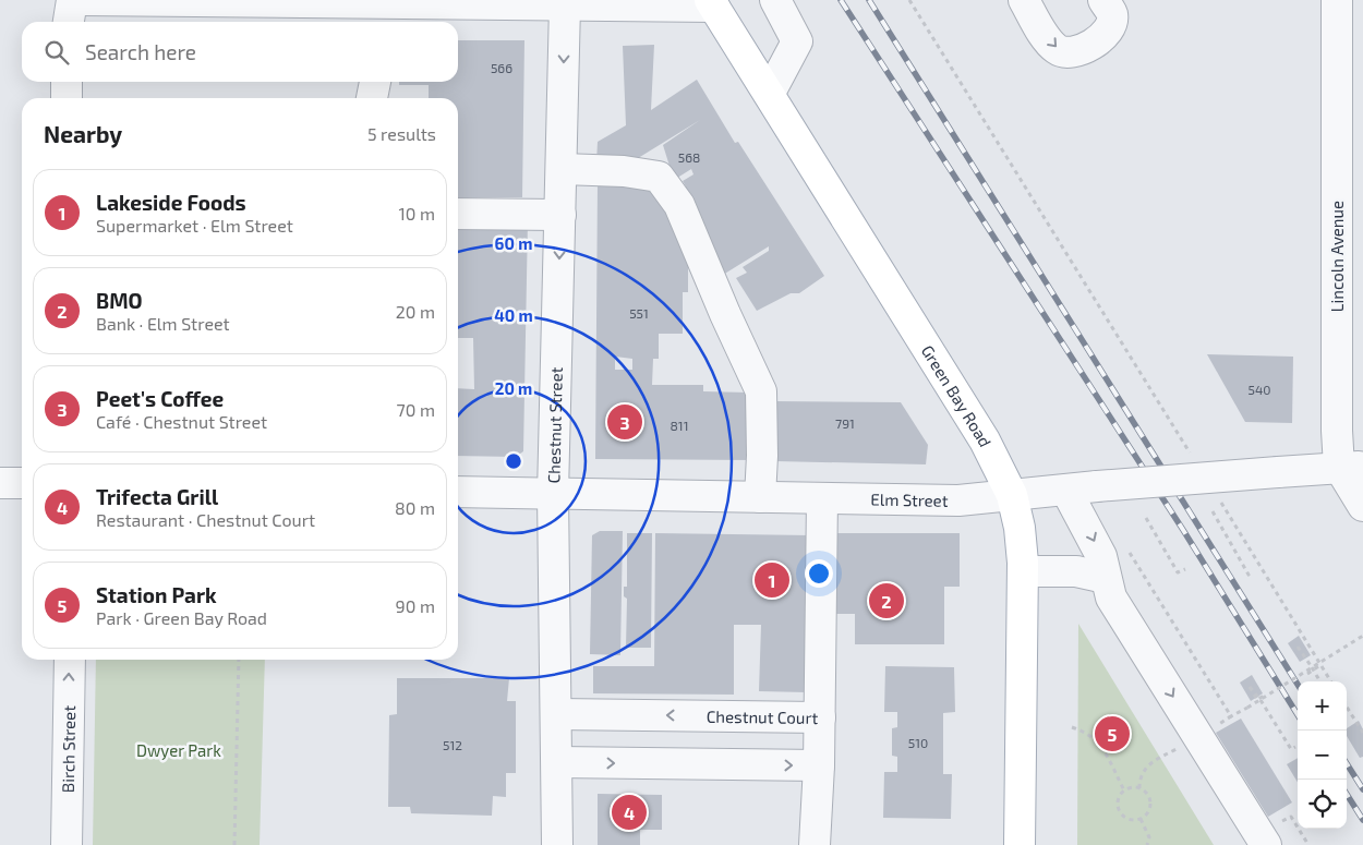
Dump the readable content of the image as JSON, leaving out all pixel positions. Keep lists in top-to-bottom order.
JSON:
{
  "streets": {
    "main road": ["Green Bay Road"],
    "street": [
      "Lincoln Avenue",
      "Chestnut Street",
      "Elm Street",
      "Chestnut Court",
      "Birch Street"
    ]
  },
  "crossings": [
    ["Lincoln Avenue", "Elm Street"],
    ["Green Bay Road", "Elm Street"],
    ["Chestnut Street", "Elm Street"],
    ["Chestnut Street", "Chestnut Court"]
  ],
  "one_way": ["Chestnut Street", "Birch Street"],
  "parks": ["Dwyer Park"],
  "house_numbers": [
    "566",
    "568",
    "551",
    "540",
    "791",
    "811",
    "510",
    "512"
  ],
  "page": {
    "search": "Search here",
    "heading": ["Nearby", "5 results"],
    "list": [
      {
        "mark": "1",
        "name": "Lakeside Foods",
        "note": "Supermarket · Elm Street",
        "value": "10 m"
      },
      {
        "mark": "2",
        "name": "BMO",
        "note": "Bank · Elm Street",
        "value": "20 m"
      },
      {
        "mark": "3",
        "name": "Peet's Coffee",
        "note": "Café · Chestnut Street",
        "value": "70 m"
      },
      {
        "mark": "4",
        "name": "Trifecta Grill",
        "note": "Restaurant · Chestnut Court",
        "value": "80 m"
      },
      {
        "mark": "5",
        "name": "Station Park",
        "note": "Park · Green Bay Road",
        "value": "90 m"
      }
    ],
    "pins": [
      "3",
      "1",
      "2",
      "5",
      "4"
    ],
    "map_buttons": ["+", "−"]
  },
  "rings": ["60 m", "40 m", "20 m"]
}
